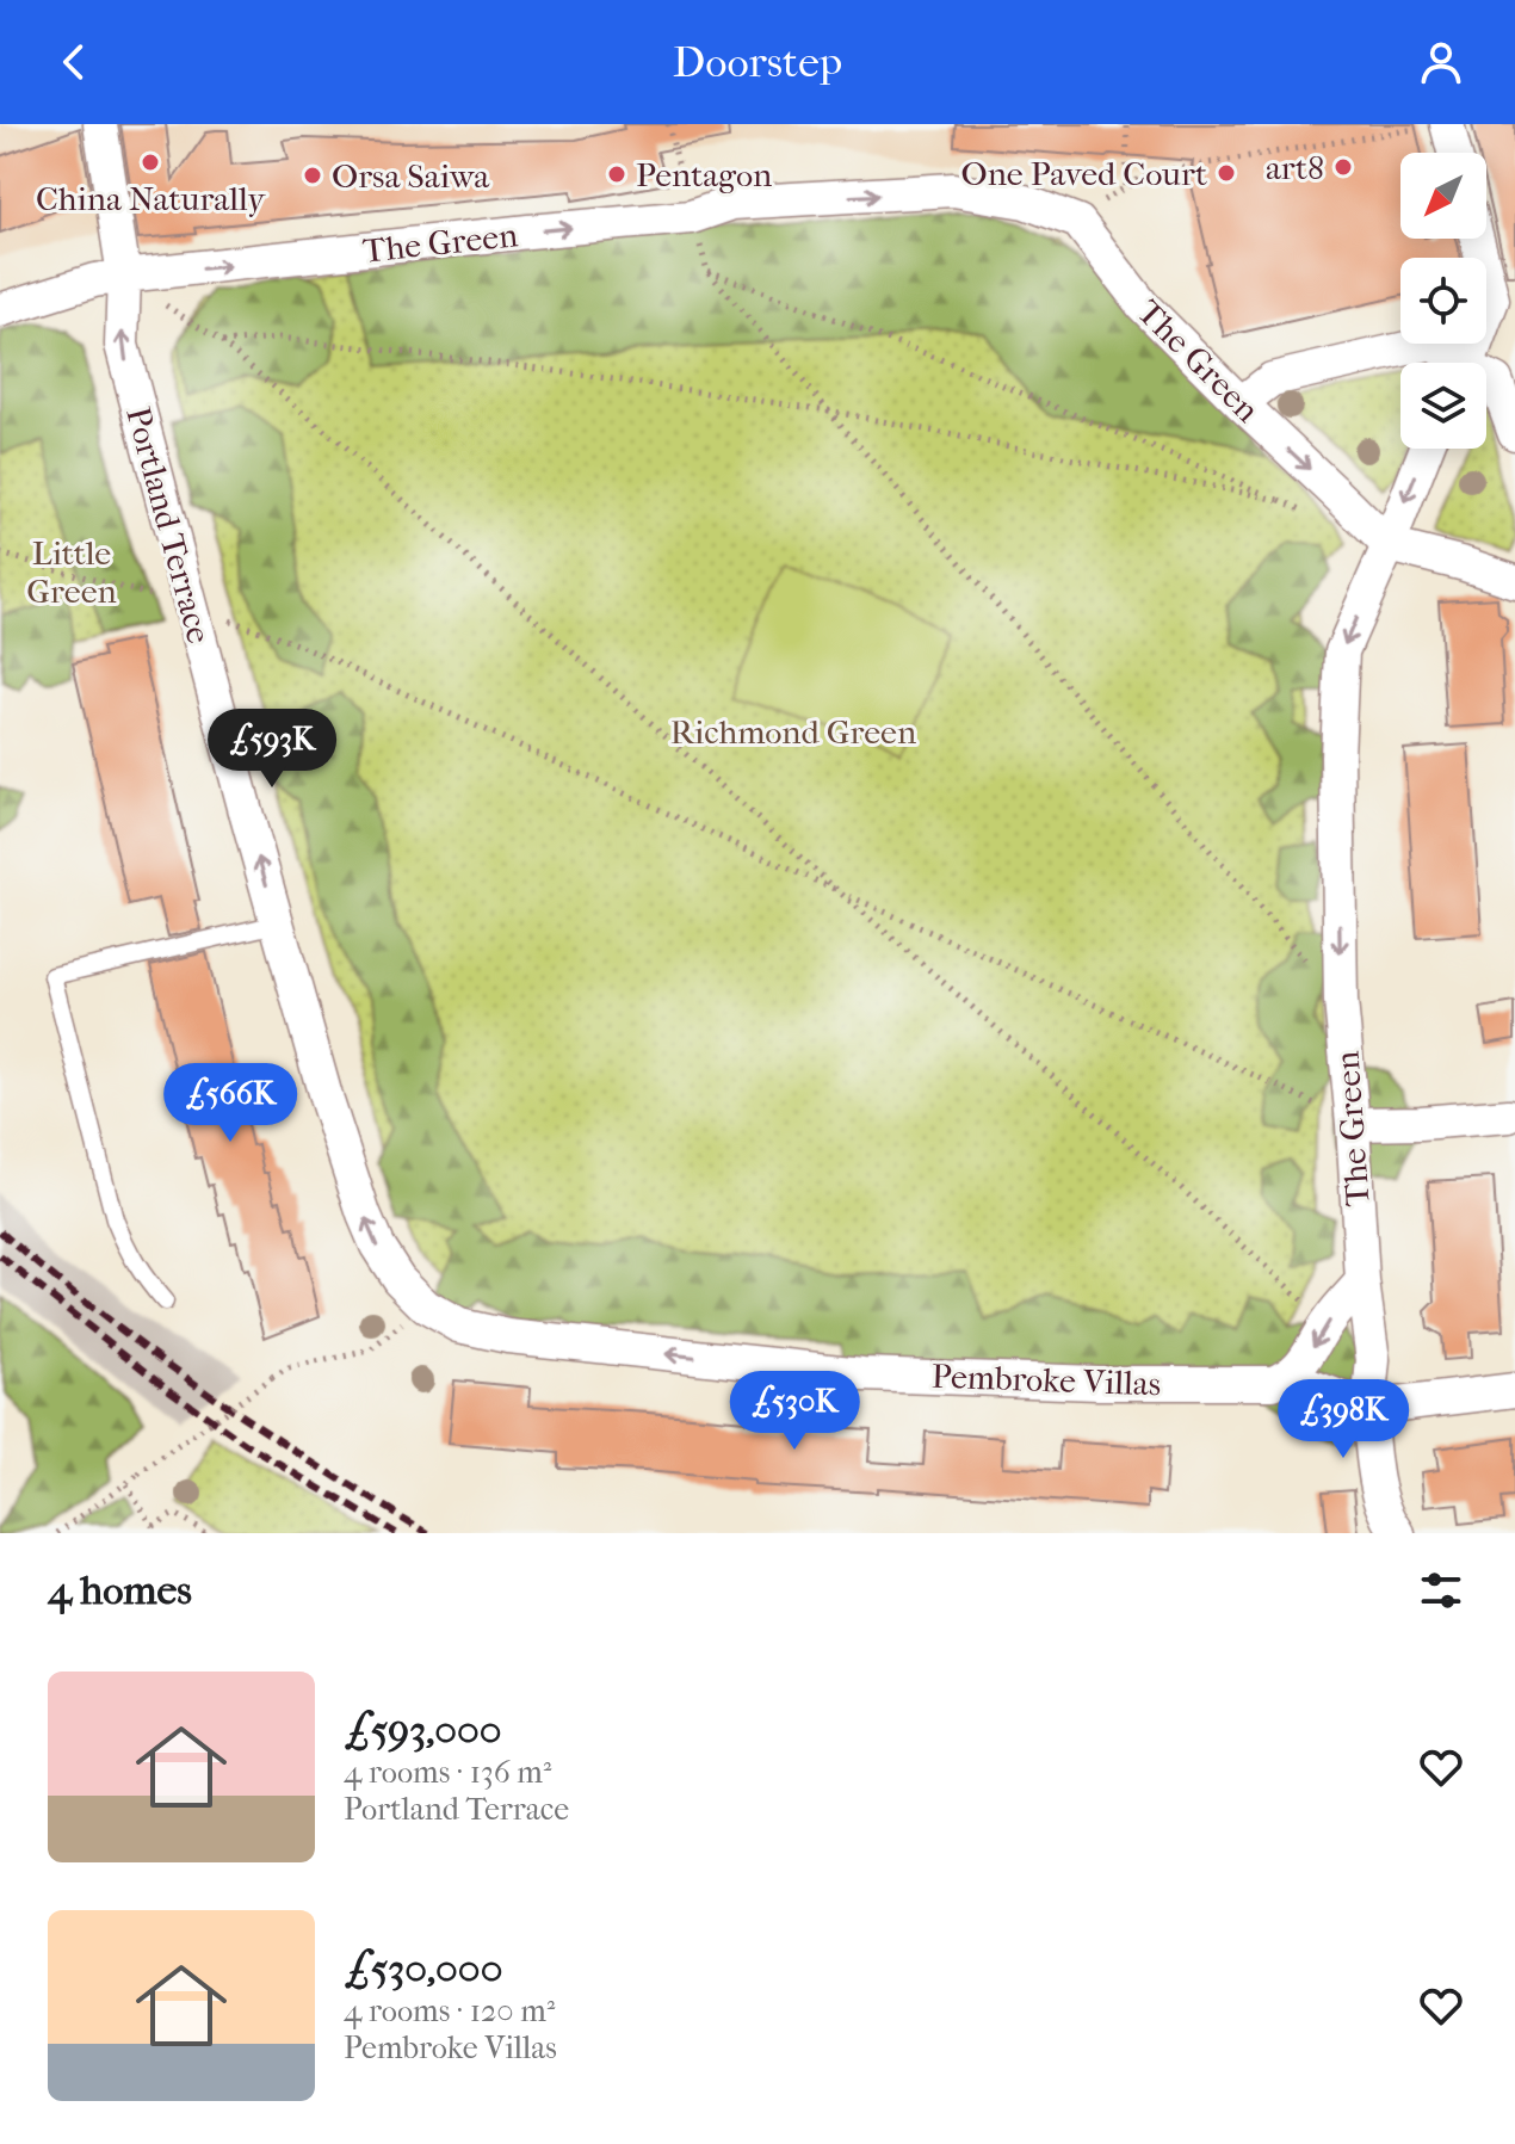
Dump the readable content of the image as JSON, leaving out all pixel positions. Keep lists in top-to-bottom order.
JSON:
{
  "streets": {
    "street": ["The Green", "Portland Terrace", "Pembroke Villas"]
  },
  "crossings": [
    ["The Green", "Portland Terrace"],
    ["Portland Terrace", "Pembroke Villas"]
  ],
  "one_way": ["Portland Terrace", "Pembroke Villas"],
  "parks": ["Little Green", "Richmond Green"],
  "places": [
    "China Naturally",
    "art8",
    "One Paved Court",
    "Pentagon",
    "Orsa Saiwa"
  ],
  "north": "bottom left",
  "page": {
    "header": "Doorstep",
    "price": [
      "£593K",
      "£566K",
      "£530K",
      "£398K"
    ],
    "heading": "4 homes",
    "list": [
      {
        "name": "£593,000",
        "note": "4 rooms · 136 m² · Portland Terrace"
      },
      {
        "name": "£530,000",
        "note": "4 rooms · 120 m² · Pembroke Villas"
      }
    ]
  }
}
